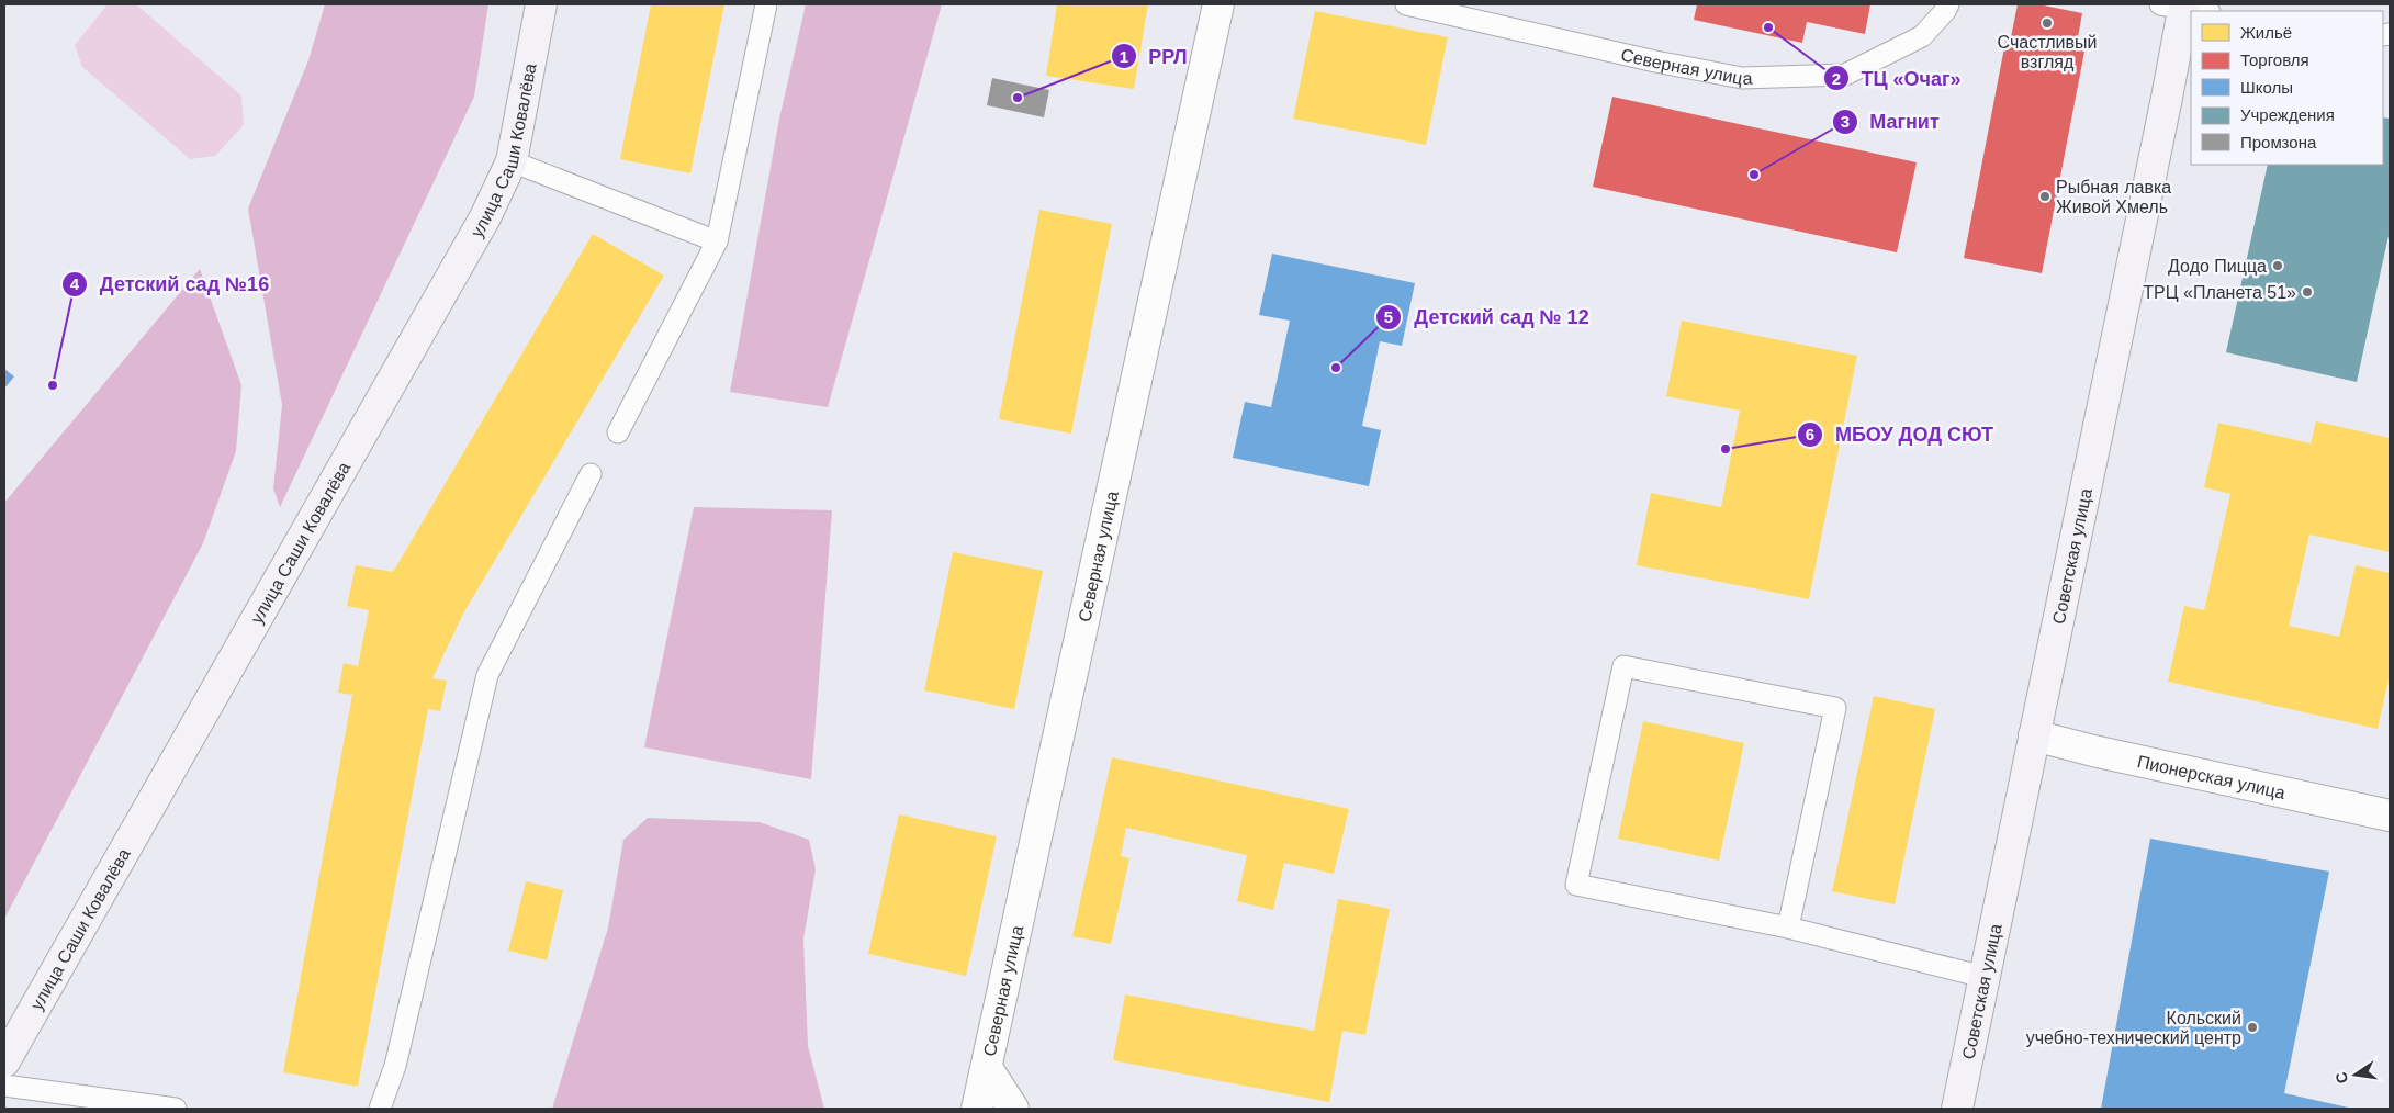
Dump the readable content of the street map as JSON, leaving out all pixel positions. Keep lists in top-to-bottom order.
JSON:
{
  "streets": {
    "street": [
      "Северная улица",
      "улица Саши Ковалёва",
      "Советская улица",
      "Пионерская улица"
    ]
  },
  "crossings": [
    ["Советская улица", "Пионерская улица"]
  ],
  "places": [
    "Счастливый взгляд",
    "ТЦ «Очаг»",
    "РРЛ",
    "Магнит",
    "Рыбная лавка Живой Хмель",
    "Додо Пицца",
    "ТРЦ «Планета 51»",
    "Детский сад № 12",
    "Детский сад №16",
    "МБОУ ДОД СЮТ",
    "Кольский учебно-технический центр"
  ],
  "legend": [
    "Жильё",
    "Торговля",
    "Школы",
    "Учреждения",
    "Промзона"
  ],
  "north": "left"
}
